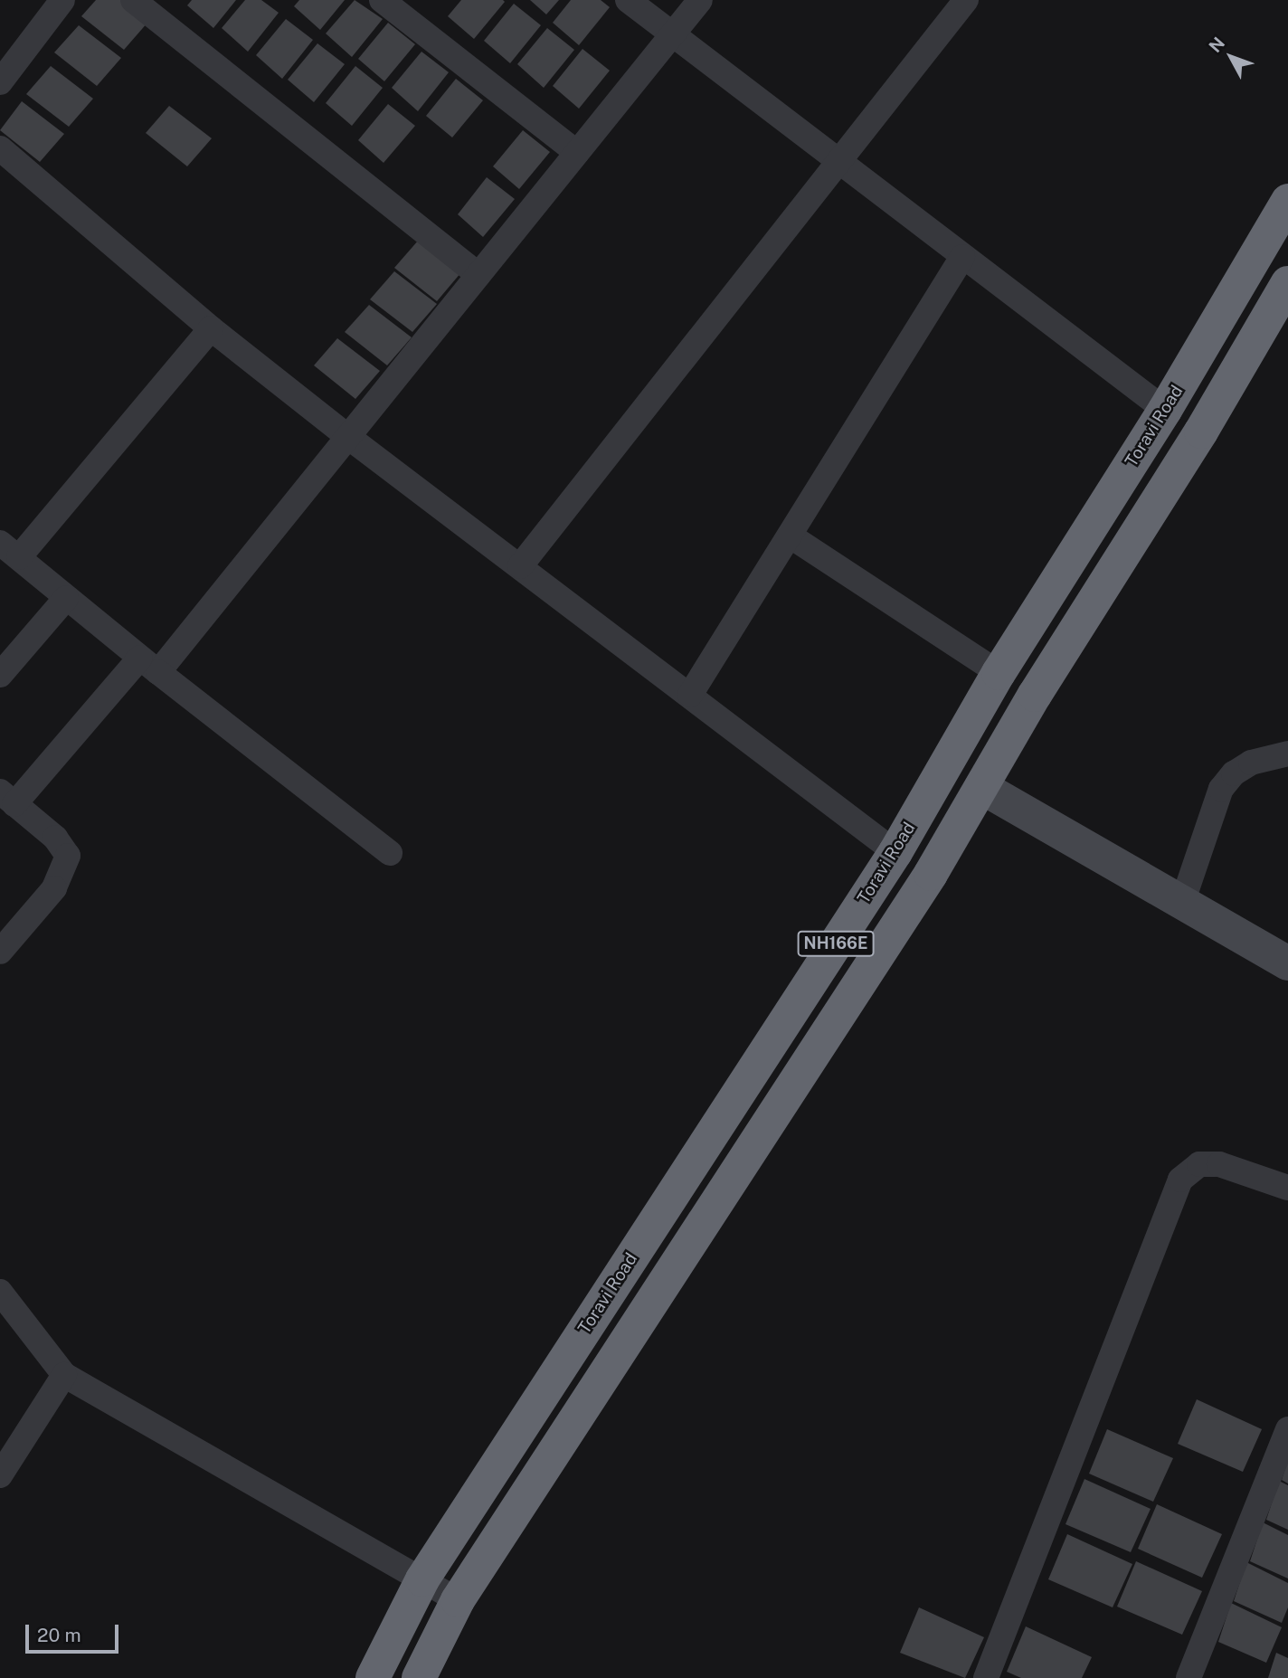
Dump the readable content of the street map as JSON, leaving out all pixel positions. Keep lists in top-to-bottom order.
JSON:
{
  "streets": {
    "highway": ["Toravi Road", "NH166E"]
  },
  "scale_bar": "20 m",
  "north": "top left"
}
